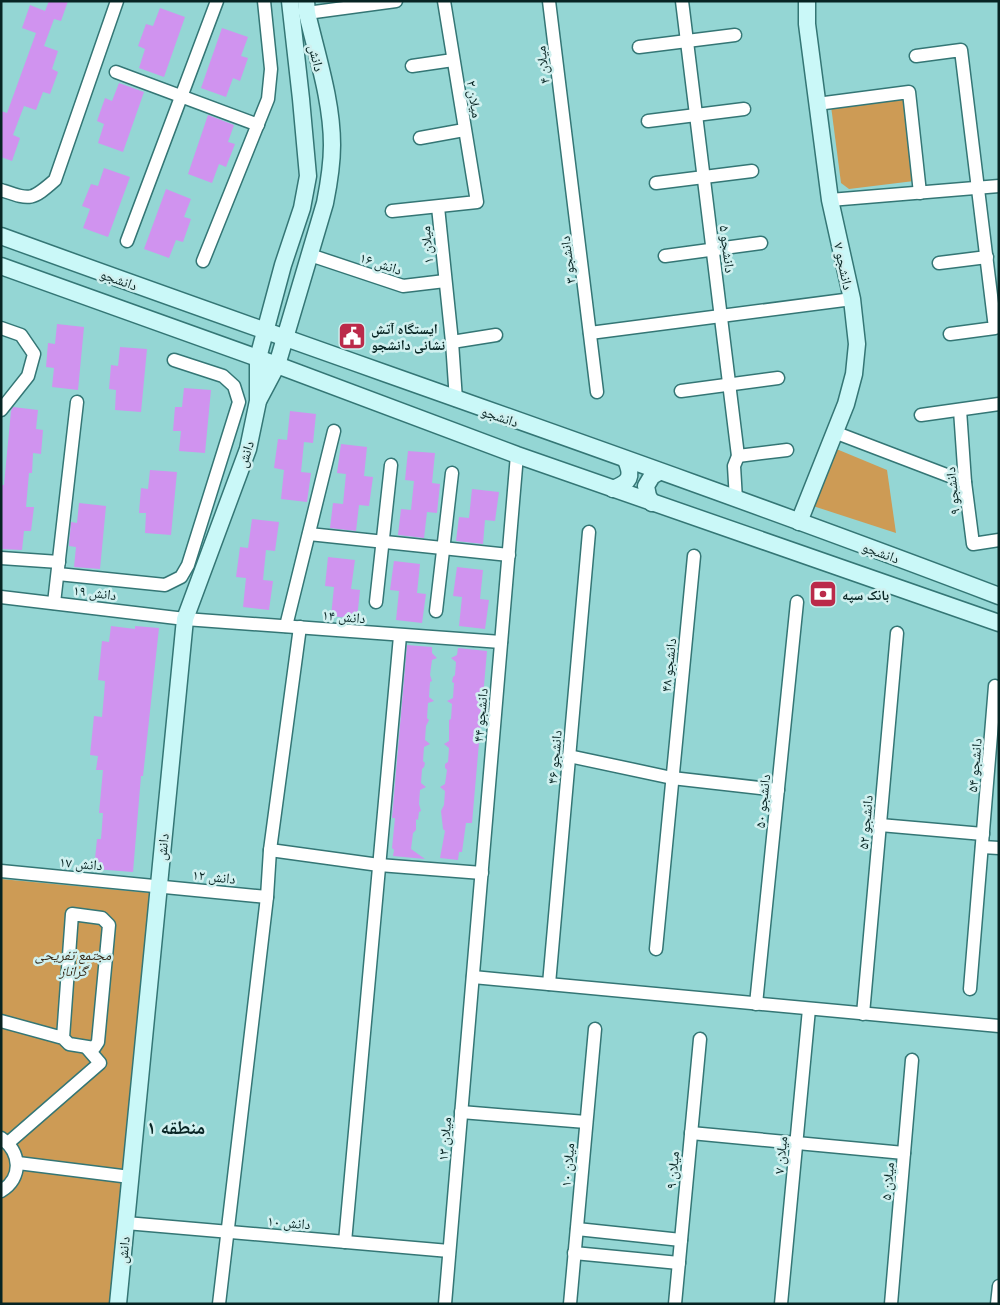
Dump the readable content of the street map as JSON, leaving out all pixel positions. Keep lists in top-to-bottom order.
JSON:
{
  "streets": {
    "main road": ["دانش", "دانشجو ۷", "دانشجو"],
    "street": [
      "میلان ۴",
      "میلان ۲",
      "میلان ۱",
      "دانشجو ۵",
      "دانشجو ۳",
      "دانش ۱۶",
      "دانشجو ۹",
      "دانش ۱۹",
      "دانش ۱۴",
      "دانشجو ۴۸",
      "دانشجو ۴۴",
      "دانشجو ۴۶",
      "دانشجو ۵۴",
      "دانشجو ۵۰",
      "دانشجو ۵۲",
      "دانش ۱۷",
      "دانش ۱۲",
      "میلان ۱۳",
      "میلان ۷",
      "میلان ۱۰",
      "میلان ۹",
      "میلان ۵",
      "دانش ۱۰"
    ]
  },
  "crossings": [
    ["دانش", "دانش ۱۶"],
    ["دانش", "دانشجو"],
    ["دانش", "دانش ۱۹"],
    ["دانش", "دانش ۱۴"],
    ["دانش", "دانش ۱۷"],
    ["دانش", "دانش ۱۲"],
    ["دانش", "دانش ۱۰"],
    ["میلان ۴", "دانشجو ۳"],
    ["میلان ۲", "میلان ۱"],
    ["میلان ۱", "دانش ۱۶"],
    ["میلان ۱", "دانشجو"],
    ["دانشجو ۵", "دانشجو"],
    ["دانشجو ۷", "دانشجو"],
    ["دانشجو", "دانشجو ۴۴"],
    ["دانش ۱۹", "دانش ۱۴"],
    ["دانش ۱۴", "دانشجو ۴۴"],
    ["دانشجو ۴۴", "میلان ۱۳"],
    ["دانش ۱۷", "دانش ۱۲"],
    ["میلان ۱۳", "دانش ۱۰"]
  ],
  "districts": ["منطقه ۱"],
  "parks": ["مجتمع تفریحی گراناز"],
  "places": {
    "public building": ["ایستگاه آتش نشانی دانشجو"],
    "bank": ["بانک سپه"]
  }
}
